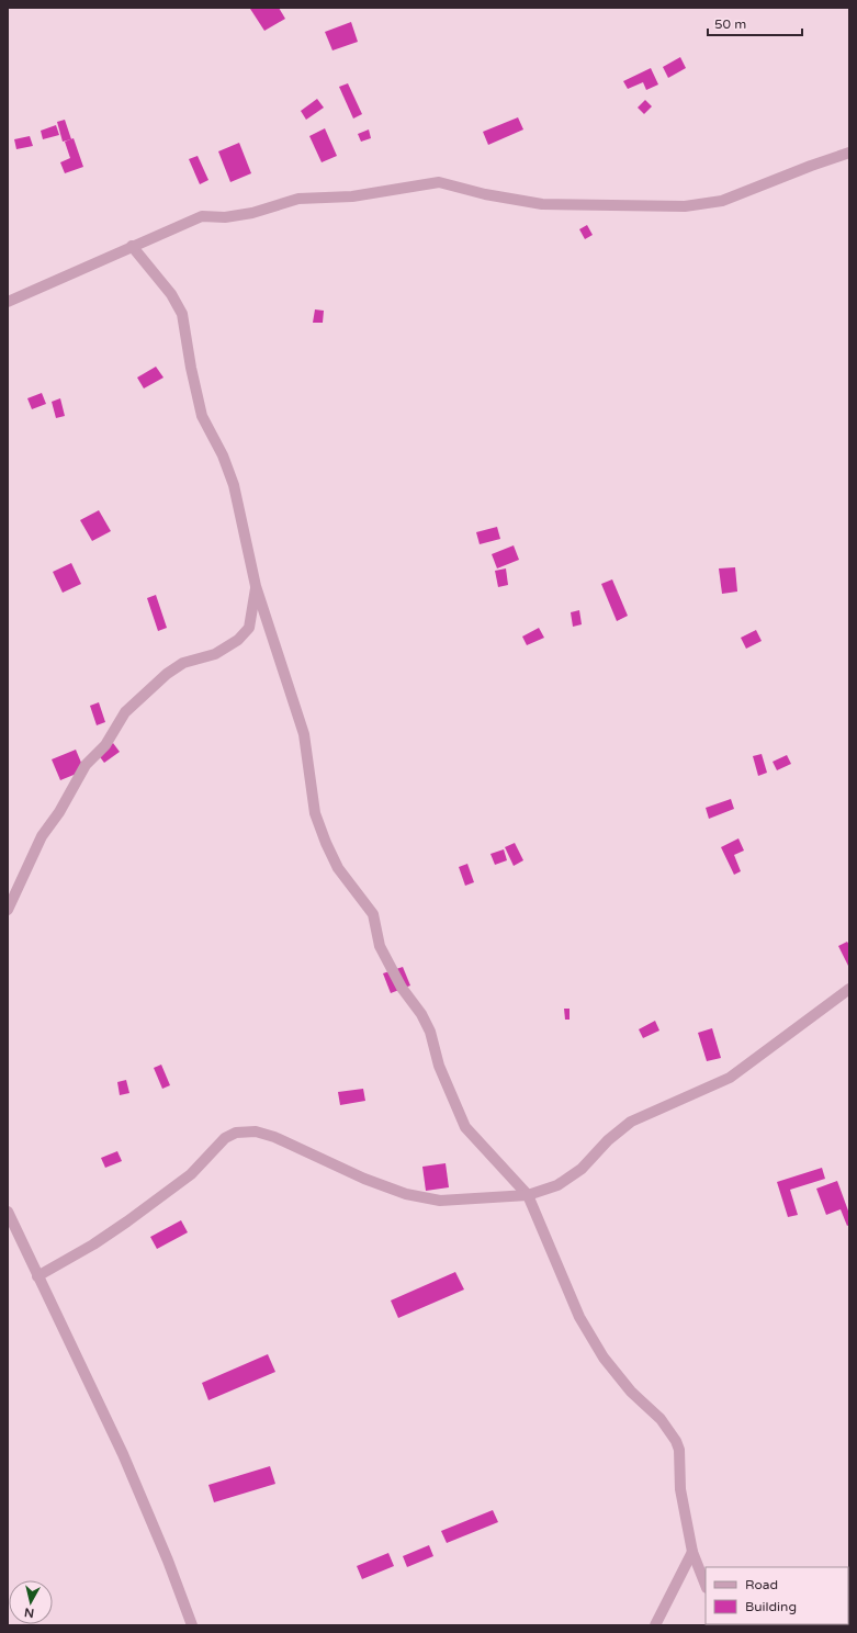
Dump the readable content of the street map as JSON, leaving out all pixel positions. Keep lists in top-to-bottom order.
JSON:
{
  "legend": ["Road", "Building"],
  "scale_bar": "50 m",
  "north": "bottom"
}
